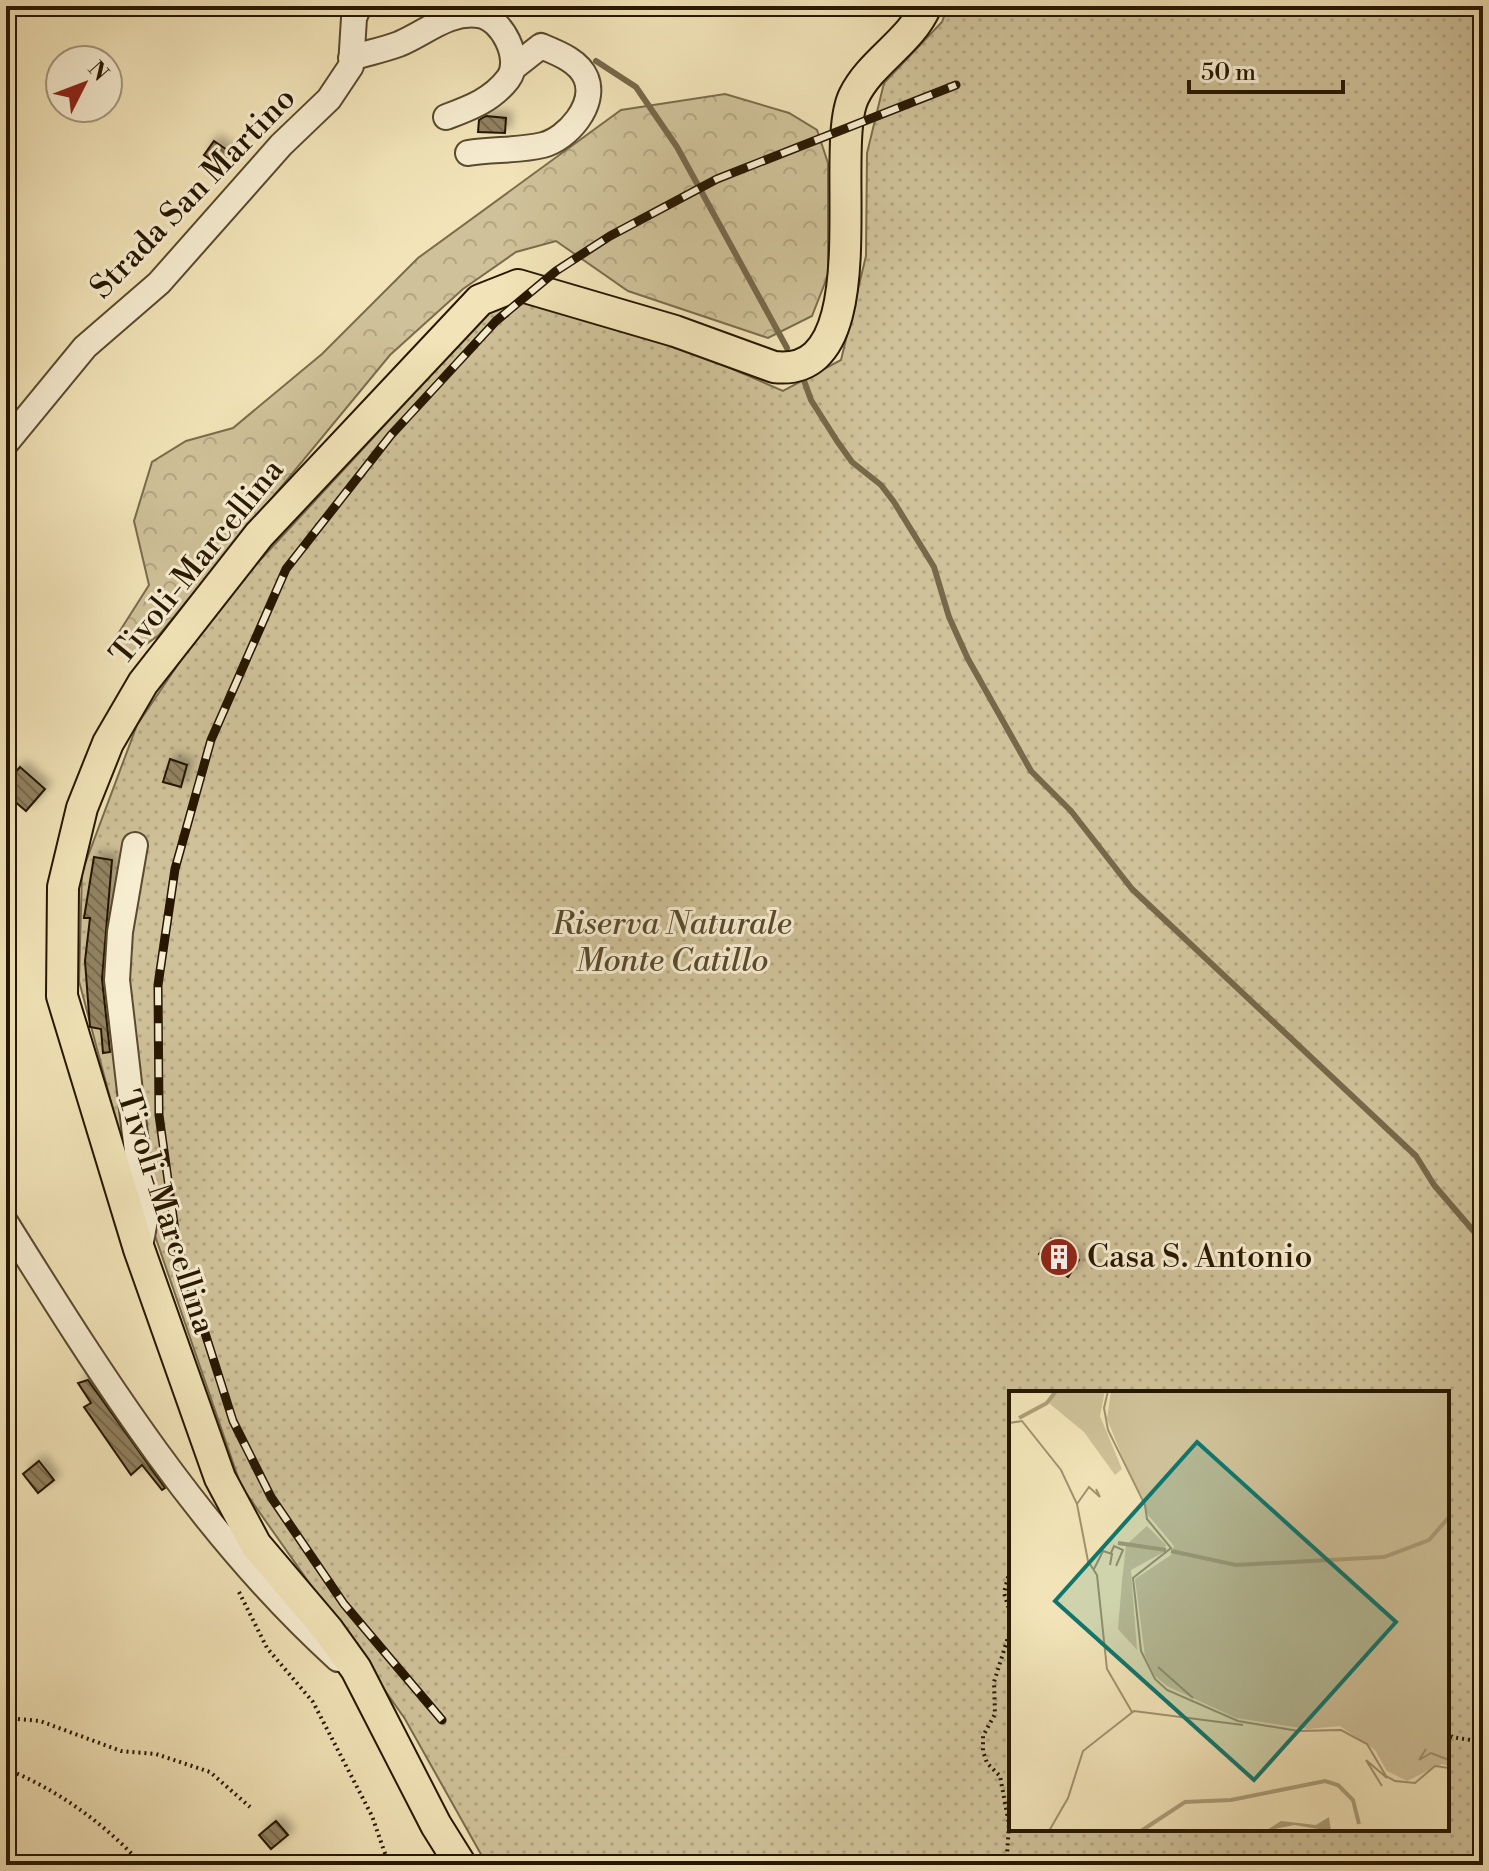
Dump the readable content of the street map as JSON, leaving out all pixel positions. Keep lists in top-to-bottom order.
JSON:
{
  "streets": {
    "main road": ["Tivoli-Marcellina"],
    "street": ["Strada San Martino"]
  },
  "parks": ["Riserva Naturale Monte Catillo"],
  "places": {
    "building": ["Casa S. Antonio"]
  },
  "scale_bar": "50 m",
  "north": "top right"
}
